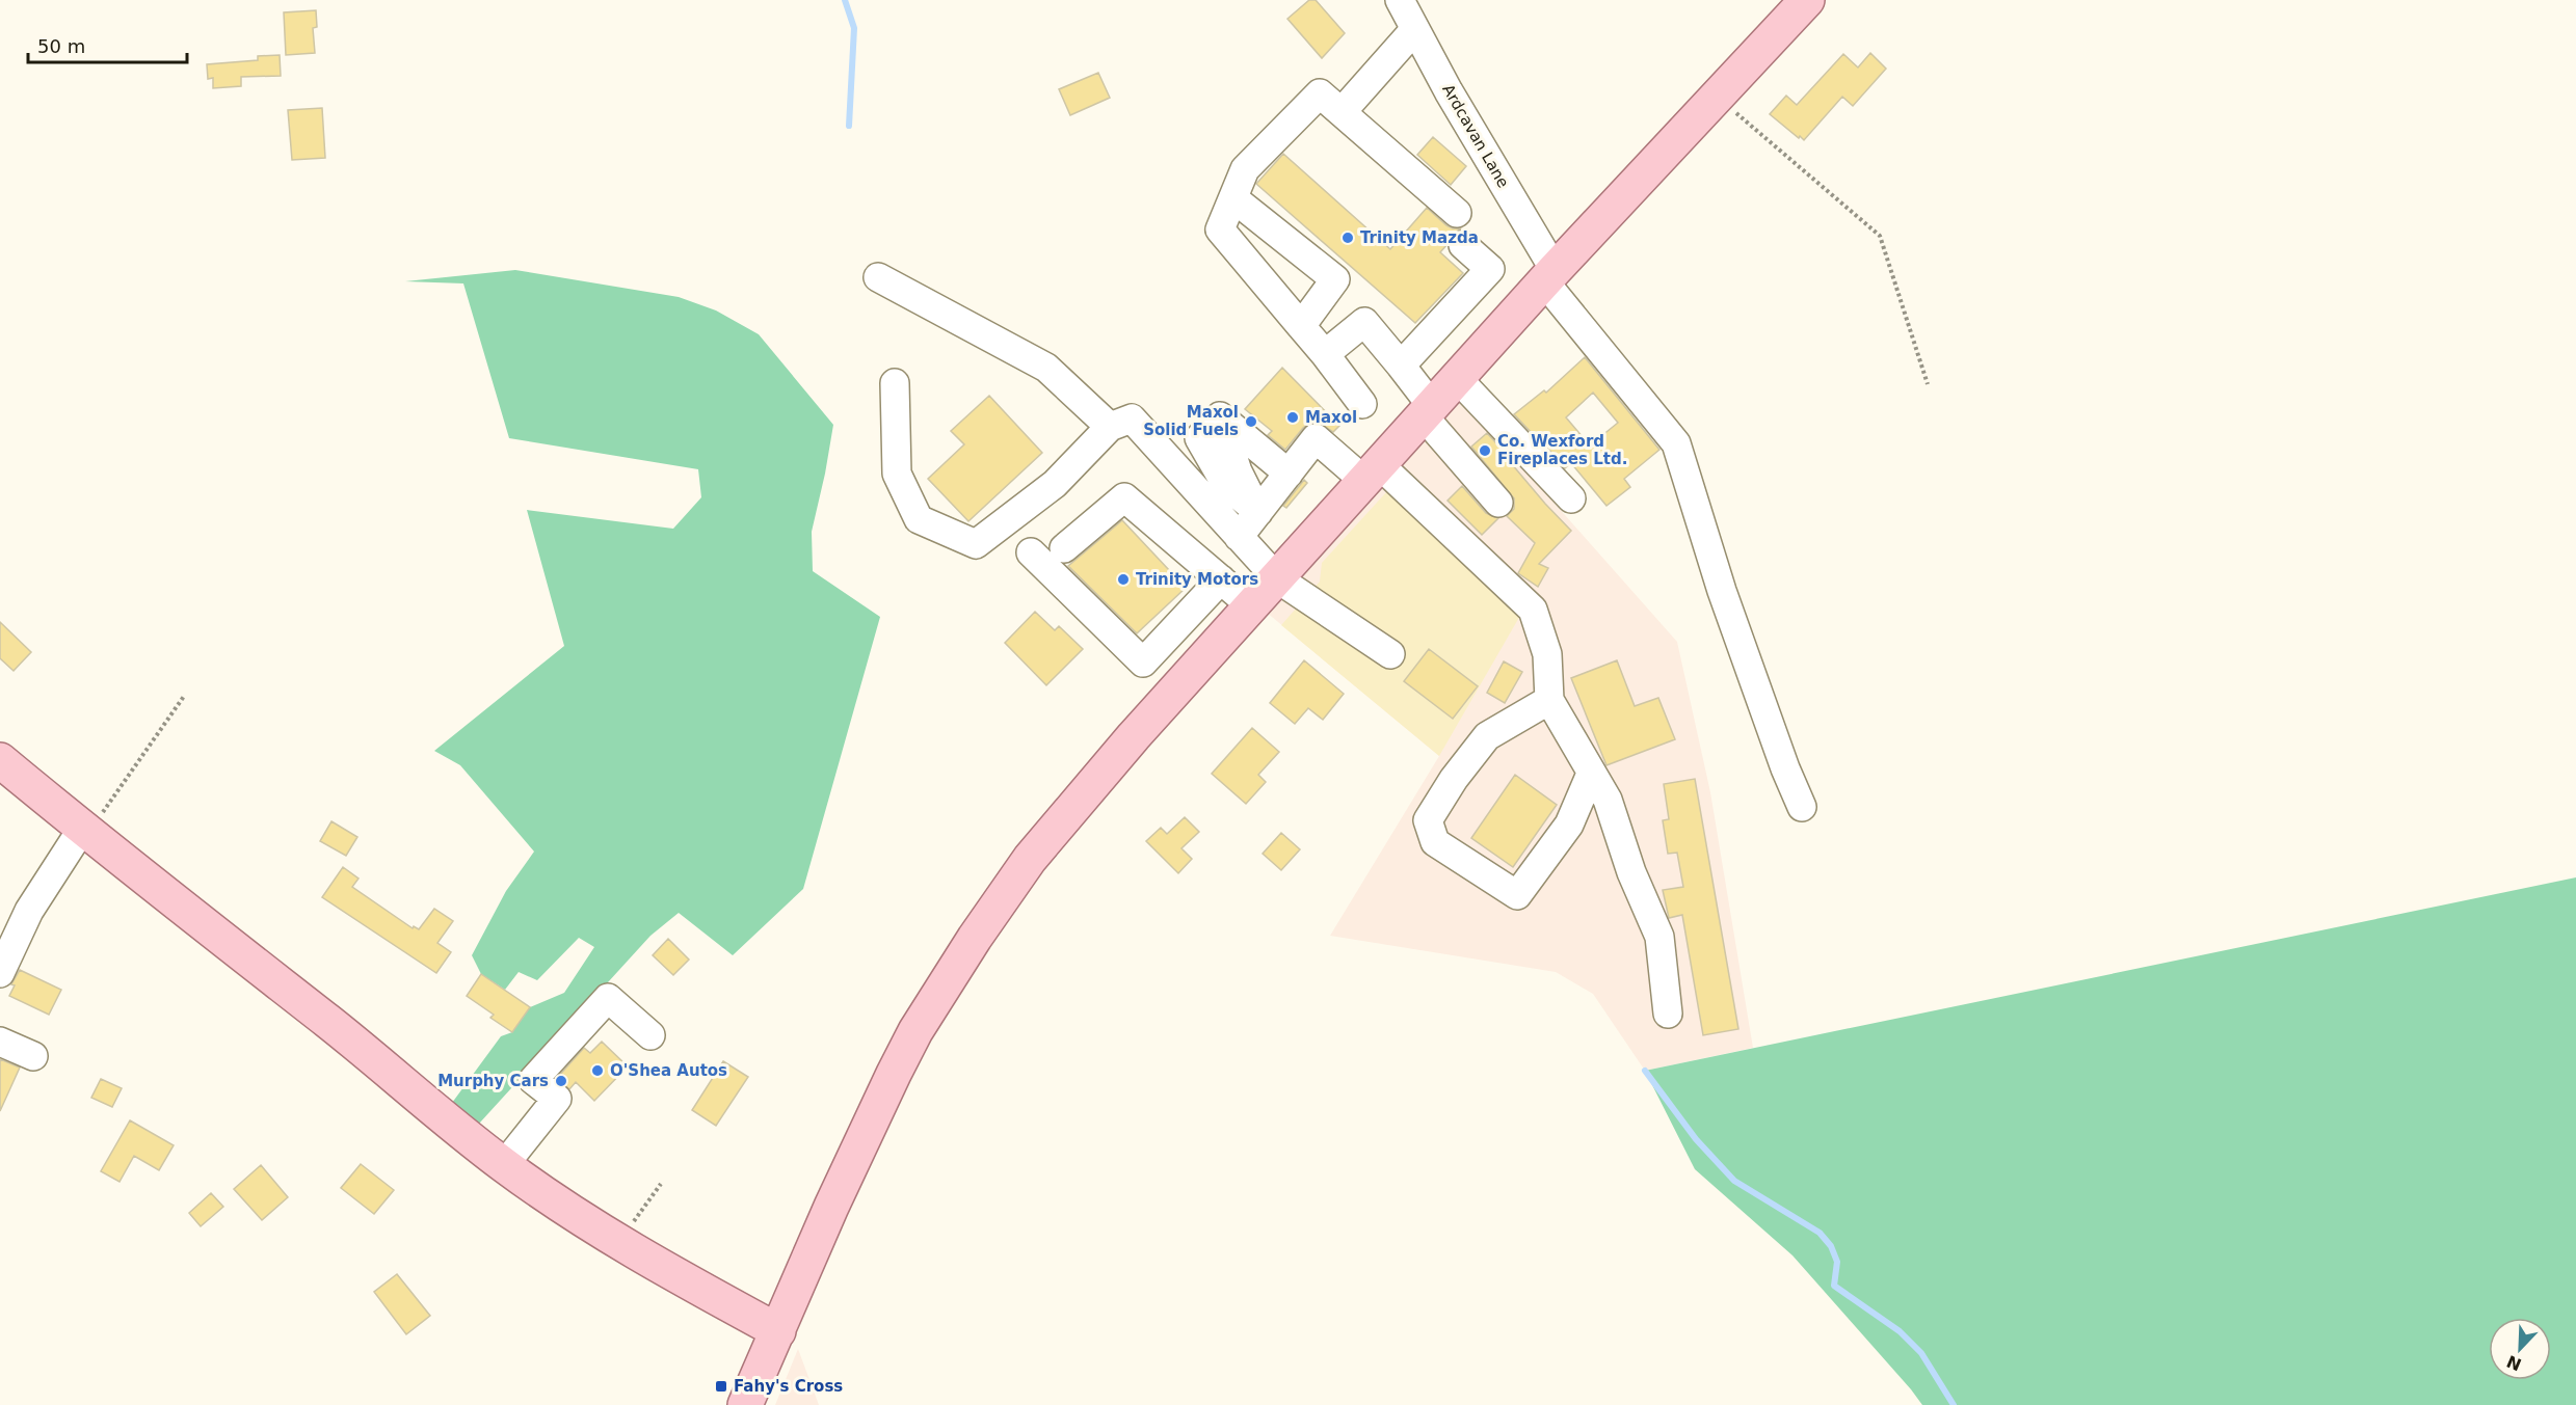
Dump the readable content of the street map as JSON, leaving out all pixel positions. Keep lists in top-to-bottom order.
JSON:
{
  "streets": {
    "street": ["Ardcavan Lane"]
  },
  "places": {
    "other": [
      "Trinity Mazda",
      "Maxol",
      "Maxol Solid Fuels",
      "Co. Wexford Fireplaces Ltd.",
      "Trinity Motors",
      "O'Shea Autos",
      "Murphy Cars"
    ],
    "transit": ["Fahy's Cross"]
  },
  "scale_bar": "50 m",
  "north": "bottom left"
}
